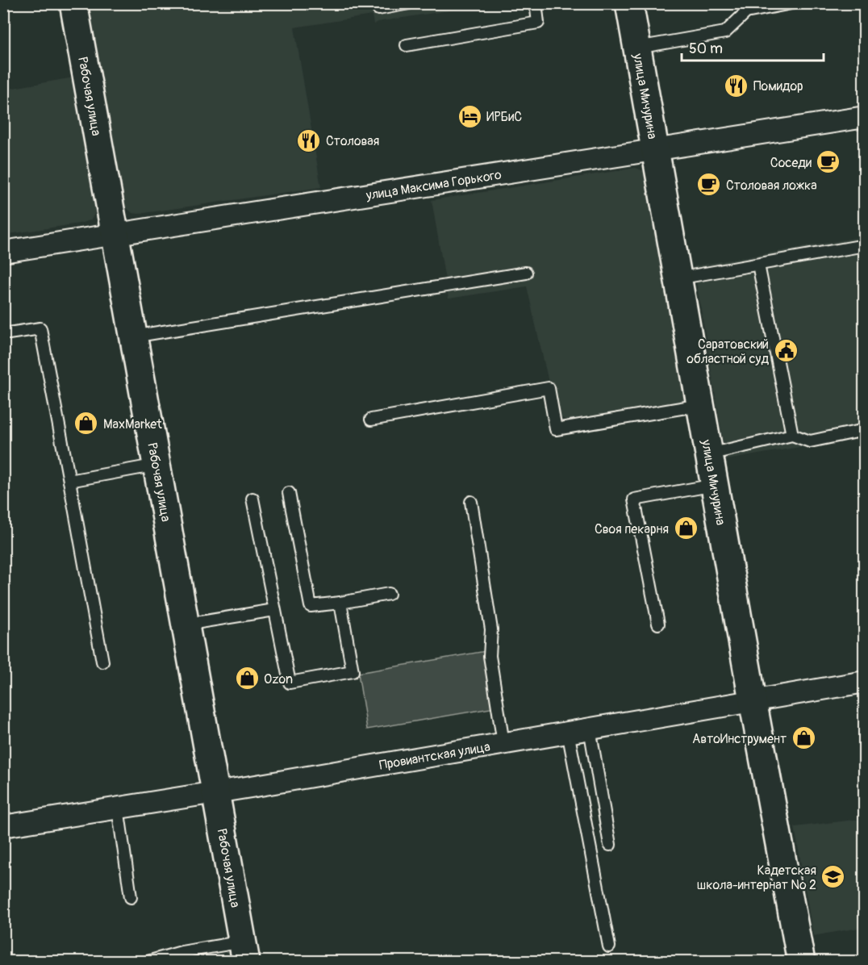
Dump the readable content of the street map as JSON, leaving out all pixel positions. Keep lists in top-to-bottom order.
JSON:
{
  "streets": {
    "street": [
      "Рабочая улица",
      "улица Мичурина",
      "улица Максима Горького",
      "Провиантская улица"
    ]
  },
  "crossings": [
    ["Рабочая улица", "улица Максима Горького"],
    ["Рабочая улица", "Провиантская улица"],
    ["улица Мичурина", "улица Максима Горького"],
    ["улица Мичурина", "Провиантская улица"]
  ],
  "places": {
    "restaurant": ["Помидор", "Столовая"],
    "hotel": ["ИРБиС"],
    "cafe": ["Соседи", "Столовая ложка"],
    "public building": ["Саратовский областной суд"],
    "shop": [
      "MaxMarket",
      "Своя пекарня",
      "Ozon",
      "АвтоИнструмент"
    ],
    "school or university": ["Кадетская школа-интернат № 2"]
  },
  "scale_bar": "50 m"
}
